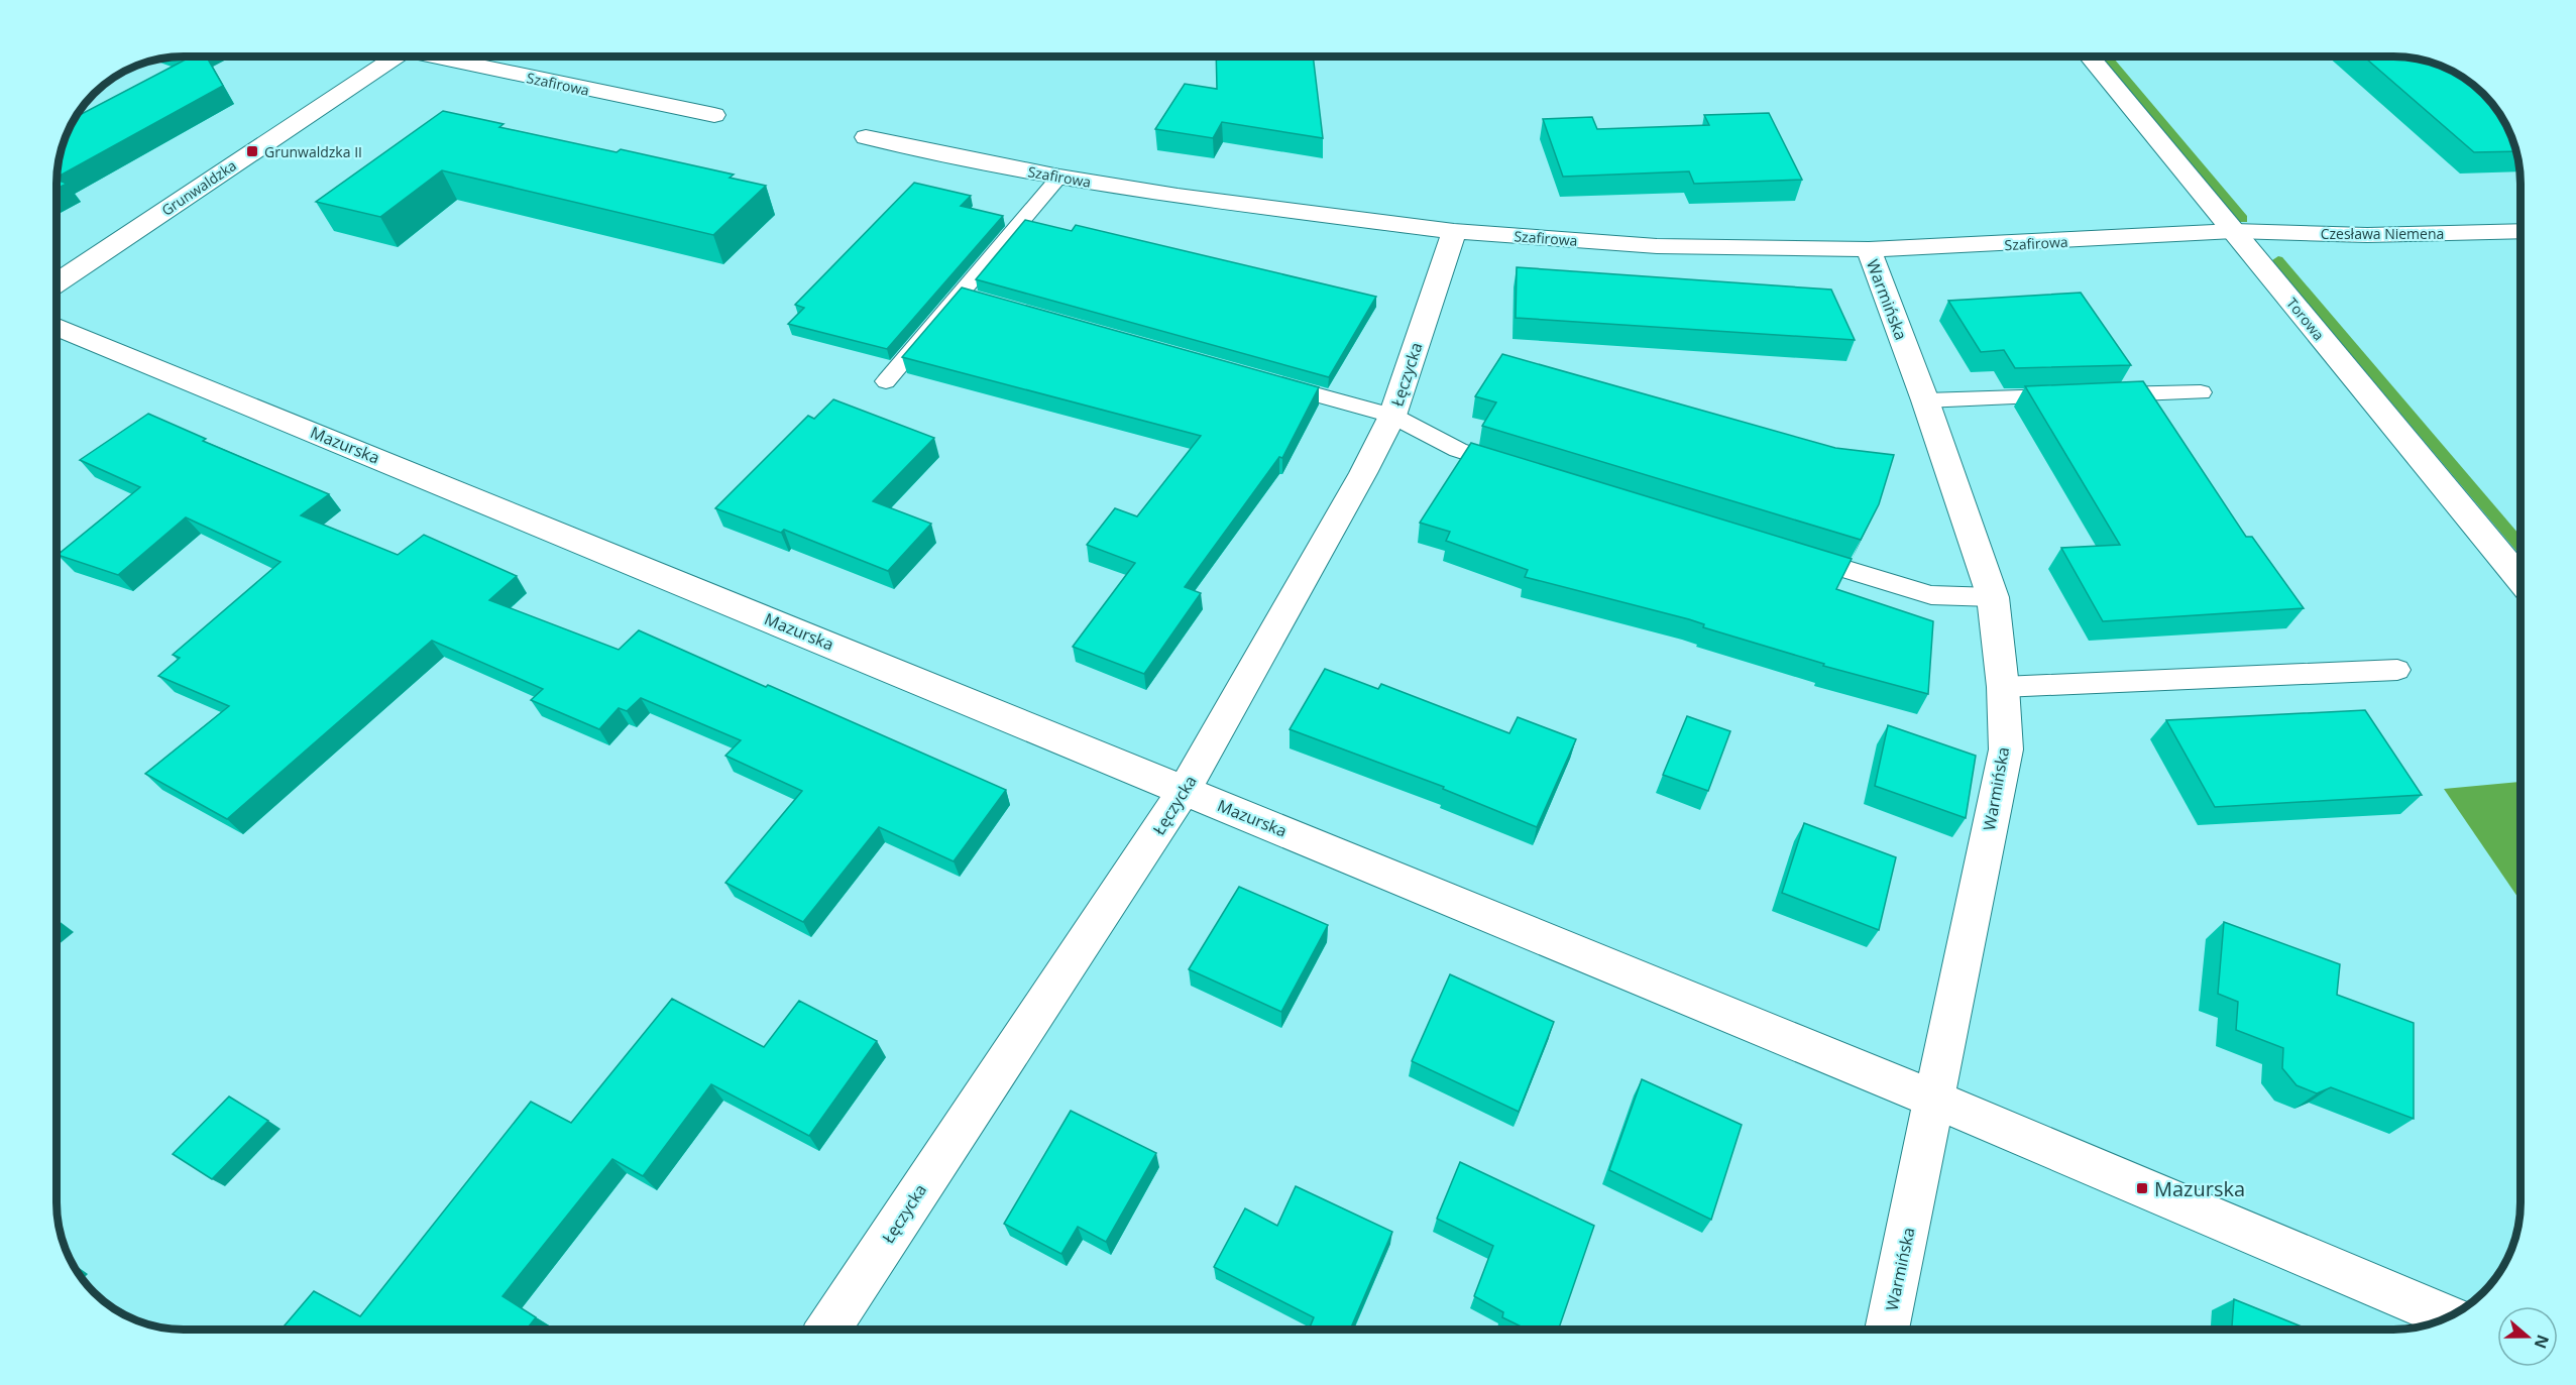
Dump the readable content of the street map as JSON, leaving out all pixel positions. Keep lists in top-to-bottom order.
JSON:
{
  "streets": {
    "street": [
      "Szafirowa",
      "Grunwaldzka",
      "Czesława Niemena",
      "Warmińska",
      "Torowa",
      "Łęczycka",
      "Mazurska"
    ]
  },
  "crossings": [
    ["Szafirowa", "Czesława Niemena"],
    ["Szafirowa", "Warmińska"],
    ["Szafirowa", "Torowa"],
    ["Szafirowa", "Łęczycka"],
    ["Czesława Niemena", "Torowa"],
    ["Warmińska", "Mazurska"],
    ["Łęczycka", "Mazurska"]
  ],
  "places": {
    "transit": ["Grunwaldzka II", "Mazurska"]
  },
  "north": "right"
}
